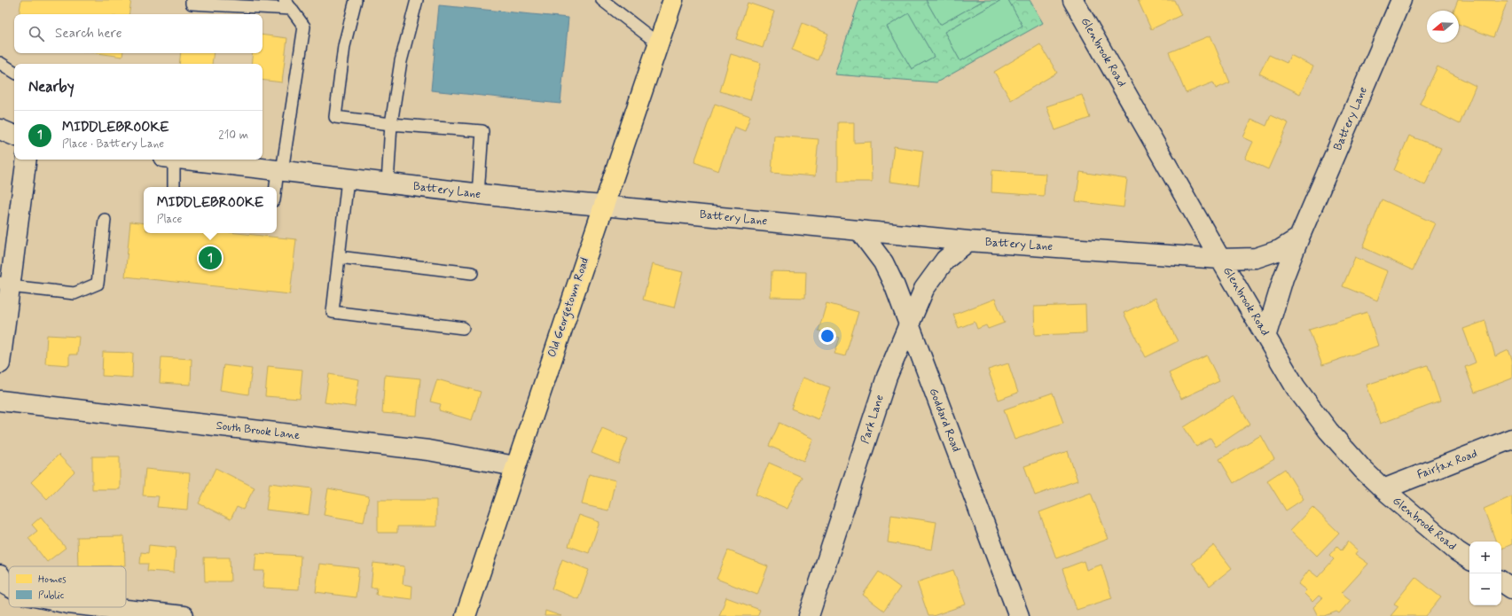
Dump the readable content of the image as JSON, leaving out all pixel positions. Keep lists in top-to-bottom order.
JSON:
{
  "streets": {
    "main road": ["Old Georgetown Road"],
    "street": [
      "Glenbrook Road",
      "Battery Lane",
      "Park Lane",
      "Goddard Road",
      "South Brook Lane",
      "Fairfax Road"
    ]
  },
  "crossings": [
    ["Glenbrook Road", "Battery Lane"],
    ["Glenbrook Road", "Fairfax Road"],
    ["Battery Lane", "Old Georgetown Road"],
    ["Battery Lane", "Park Lane"],
    ["Battery Lane", "Goddard Road"],
    ["Old Georgetown Road", "South Brook Lane"],
    ["Park Lane", "Goddard Road"]
  ],
  "legend": ["Homes", "Public"],
  "north": "left",
  "page": {
    "search": "Search here",
    "heading": "Nearby",
    "list": [
      {
        "mark": "1",
        "name": "MIDDLEBROOKE",
        "note": "Place · Battery Lane",
        "value": "210 m"
      }
    ],
    "popup": ["MIDDLEBROOKE", "Place"],
    "pins": "1",
    "map_buttons": ["+", "−"]
  }
}
